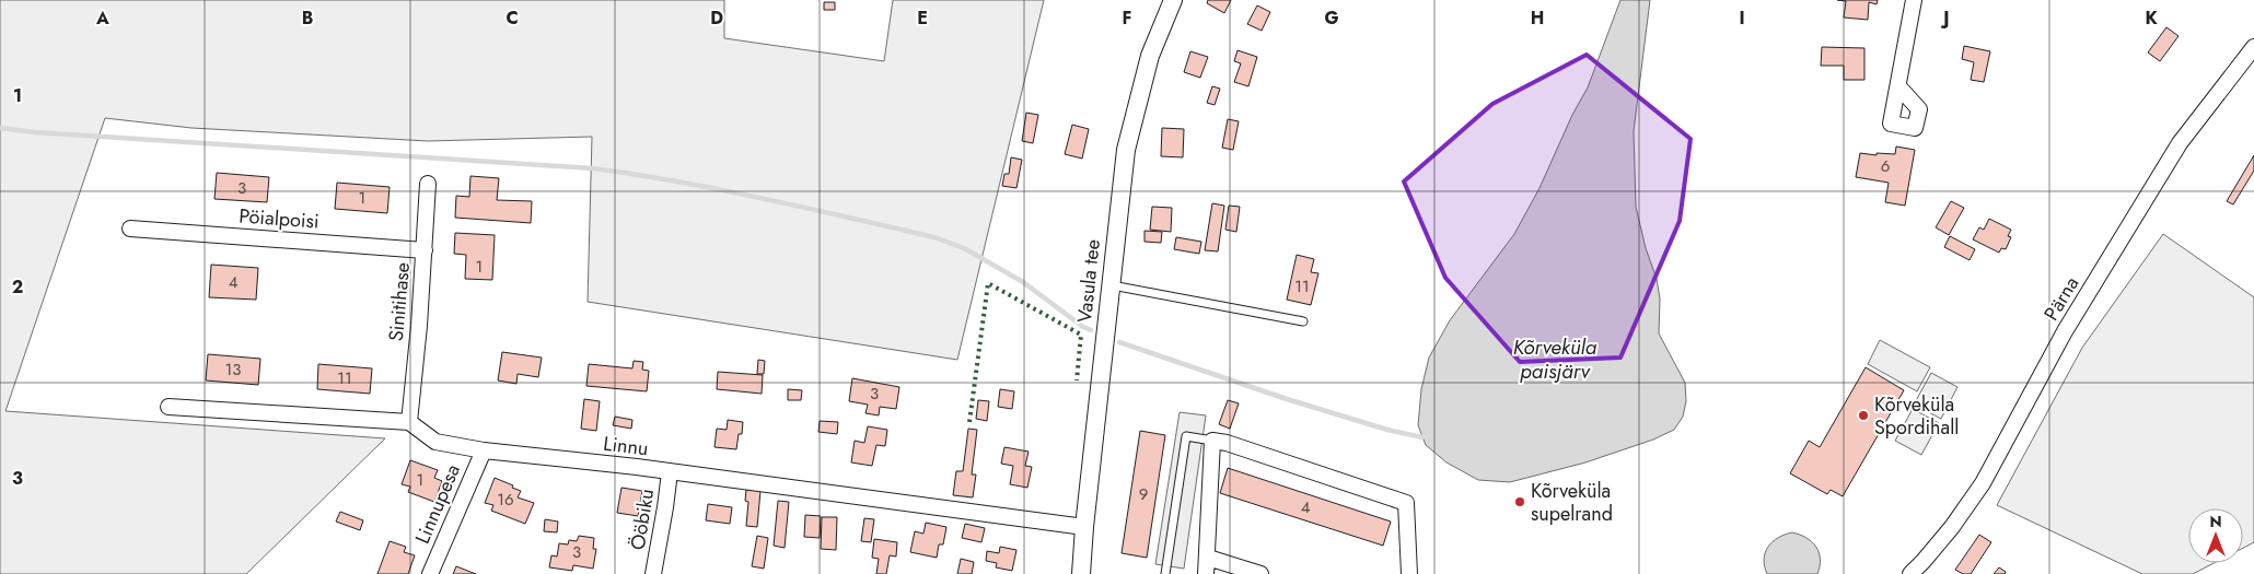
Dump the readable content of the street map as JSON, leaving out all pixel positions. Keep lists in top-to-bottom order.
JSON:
{
  "streets": {
    "street": [
      "Pöialpoisi",
      "Vasula tee",
      "Pärna",
      "Sinitihase",
      "Linnu",
      "Linnupesa",
      "Ööbiku"
    ]
  },
  "crossings": [
    ["Pöialpoisi", "Sinitihase"],
    ["Vasula tee", "Linnu"],
    ["Sinitihase", "Linnu"],
    ["Linnu", "Linnupesa"],
    ["Linnu", "Ööbiku"]
  ],
  "water": ["Kõrveküla paisjärv"],
  "places": ["Kõrveküla Spordihall", "Kõrveküla supelrand"],
  "house_numbers": [
    "6",
    "3",
    "1",
    "1",
    "4",
    "11",
    "13",
    "11",
    "3",
    "1",
    "9",
    "16",
    "4",
    "3"
  ],
  "north": "top",
  "grid": {
    "columns": [
      "A",
      "B",
      "C",
      "D",
      "E",
      "F",
      "G",
      "H",
      "I",
      "J",
      "K"
    ],
    "rows": ["1", "2", "3"]
  }
}
